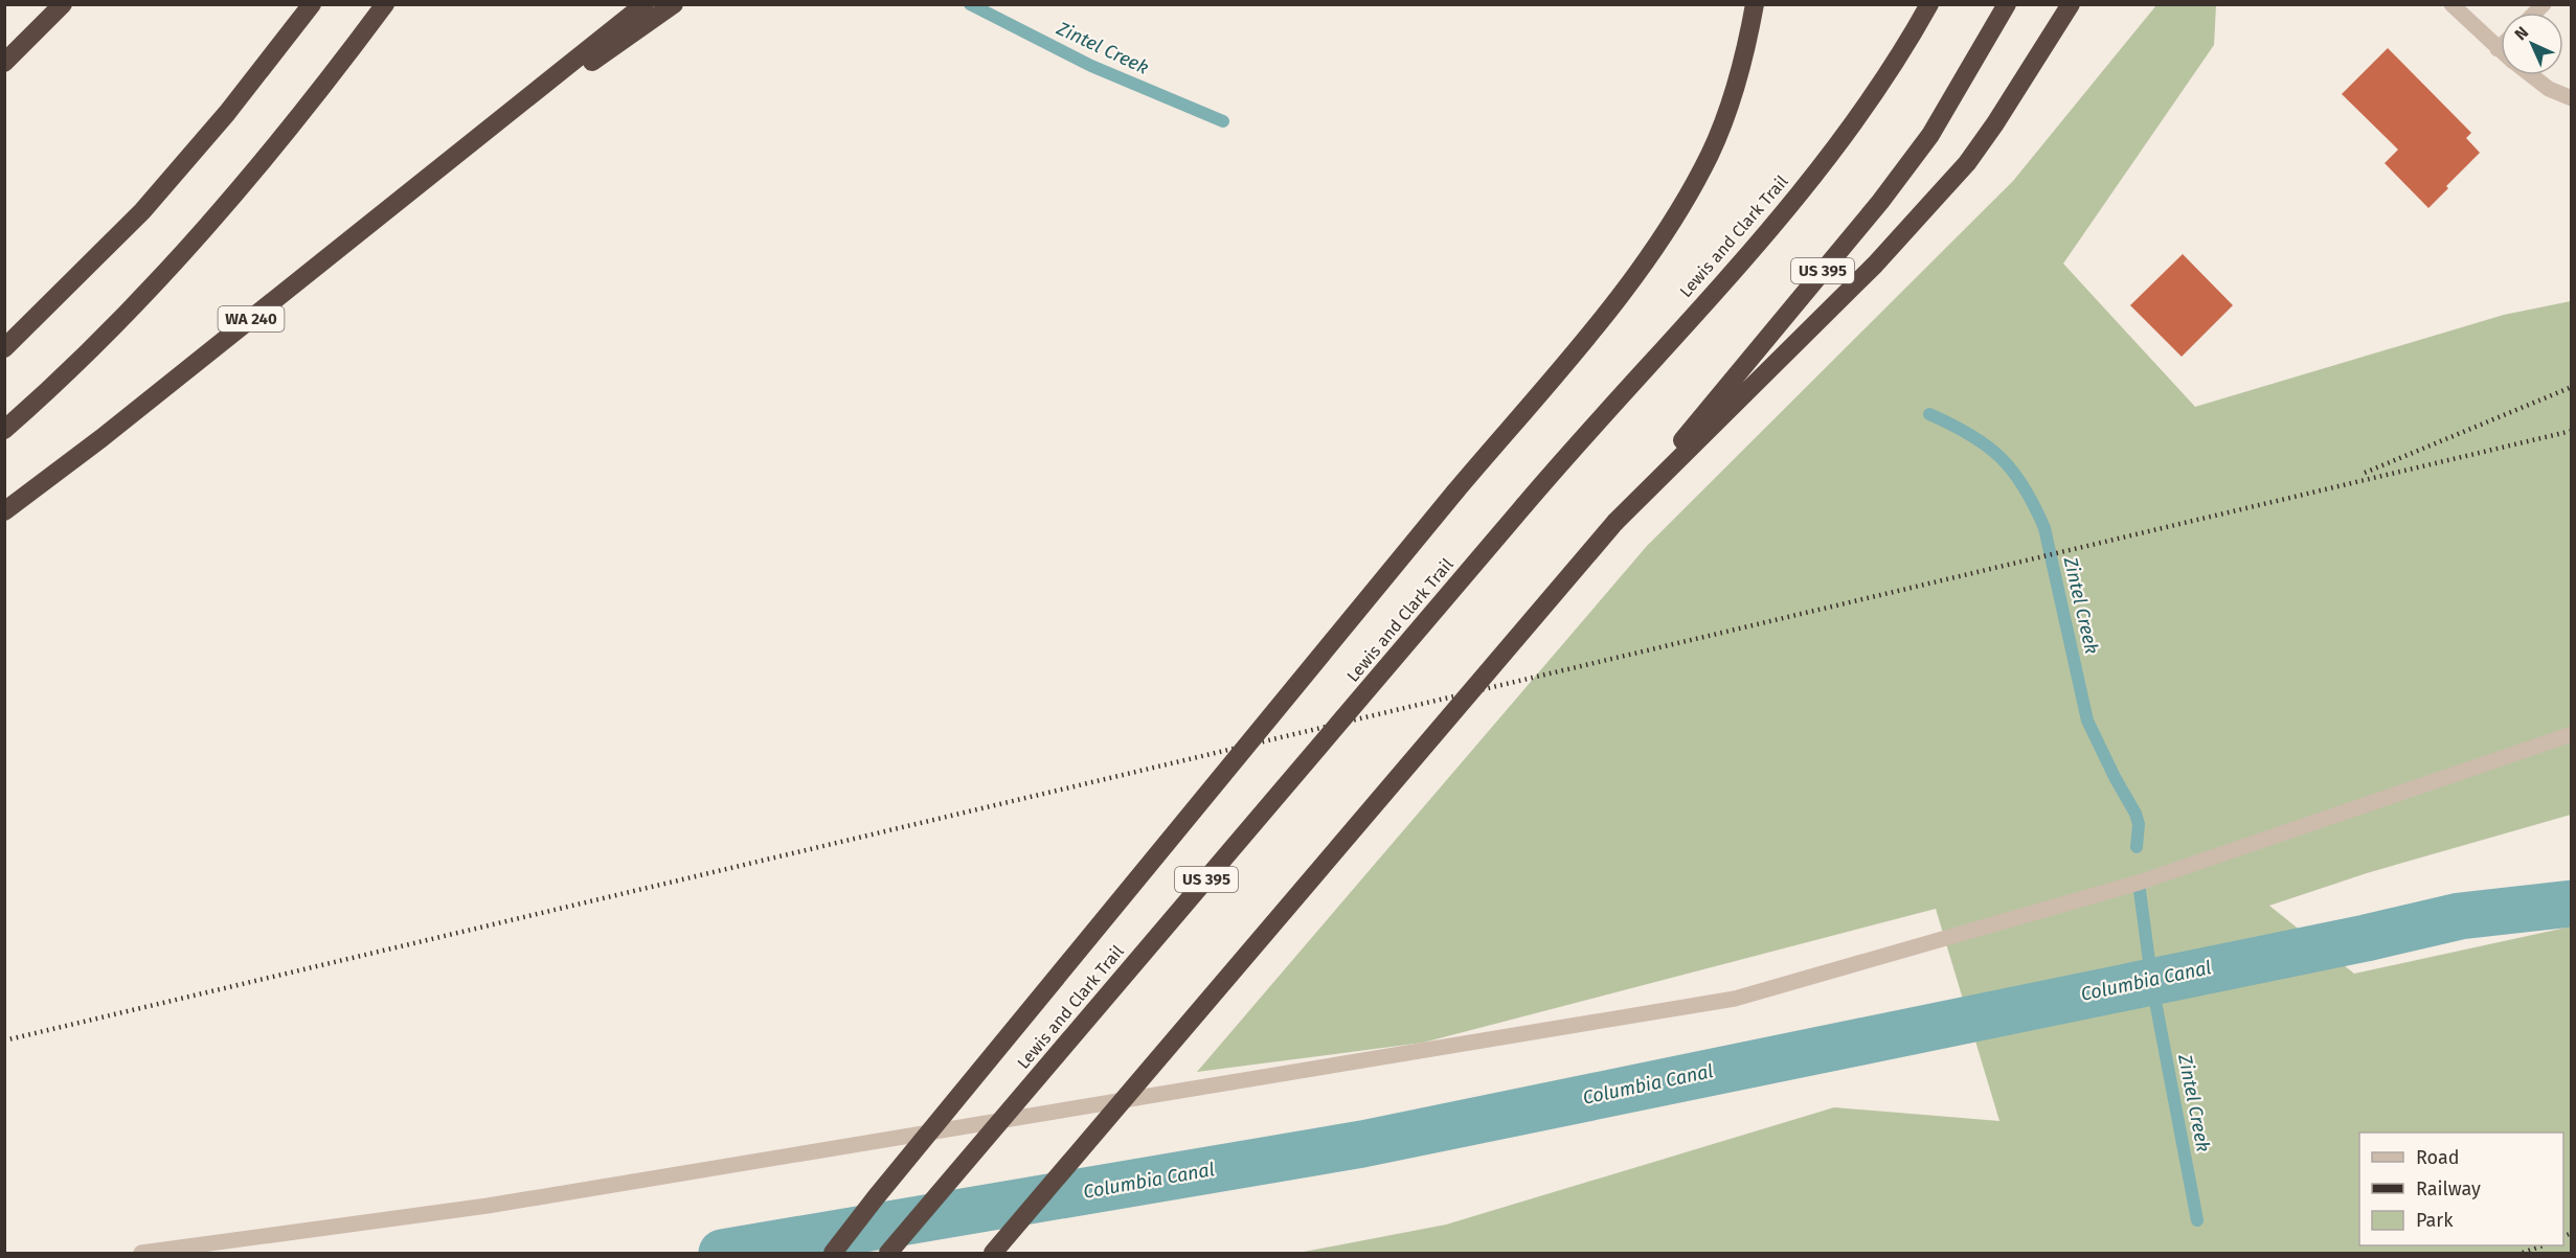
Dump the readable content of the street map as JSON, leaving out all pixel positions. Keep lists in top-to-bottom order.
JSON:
{
  "streets": {
    "highway": ["Lewis and Clark Trail", "US 395", "WA 240"]
  },
  "water": ["Zintel Creek", "Columbia Canal"],
  "legend": ["Road", "Railway", "Park"],
  "north": "top left"
}
